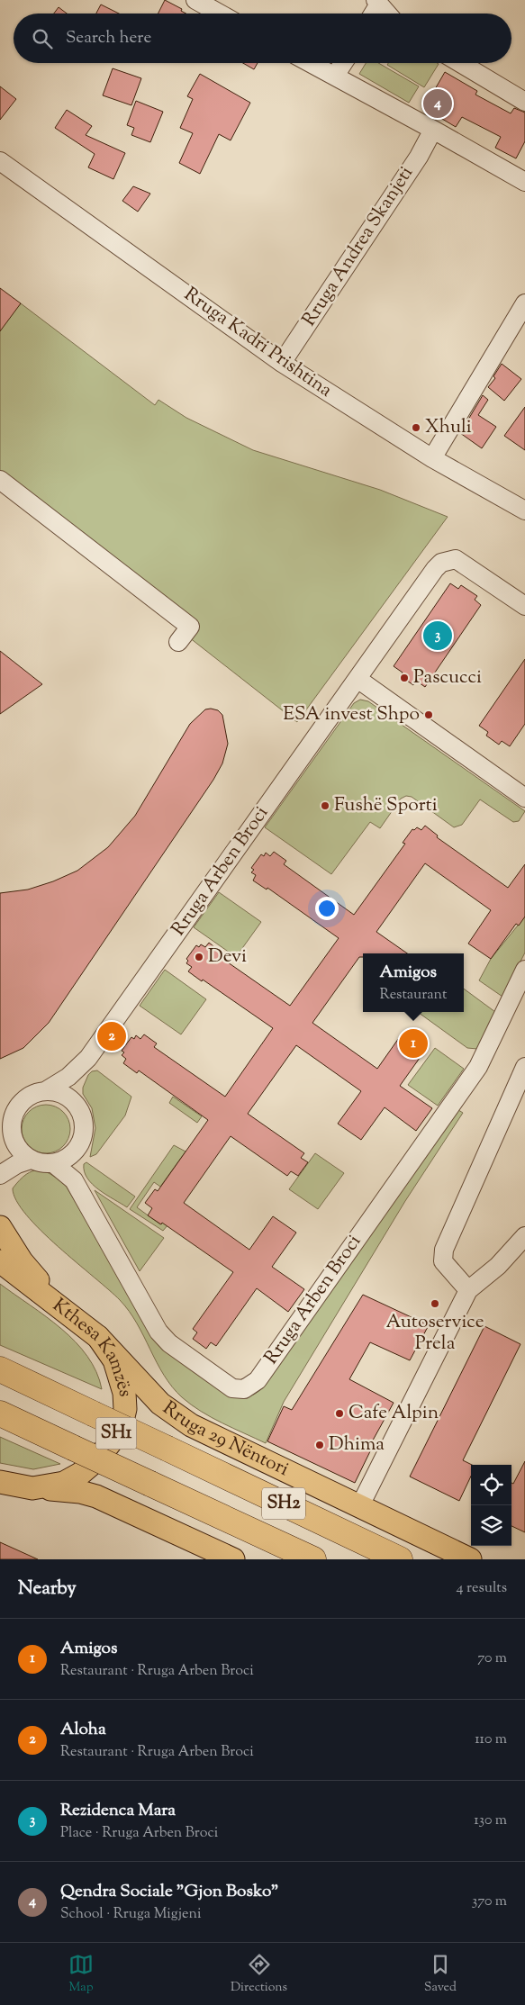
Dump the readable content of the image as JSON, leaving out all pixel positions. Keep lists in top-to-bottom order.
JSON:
{
  "streets": {
    "highway": ["SH2"],
    "main road": ["Kthesa Kamzës", "SH1", "Rruga 29 Nëntori"],
    "street": ["Rruga Andrea Skanjeti", "Rruga Kadri Prishtina", "Rruga Arben Broci"]
  },
  "crossings": [
    ["Rruga Andrea Skanjeti", "Rruga Kadri Prishtina"],
    ["Kthesa Kamzës", "SH1"],
    ["Kthesa Kamzës", "Rruga 29 Nëntori"]
  ],
  "places": [
    "Xhuli",
    "Pascucci",
    "ESA invest Shpo",
    "Fushë Sporti",
    "Devi",
    "Autoservice Prela",
    "Cafe Alpin",
    "Dhima"
  ],
  "page": {
    "search": "Search here",
    "pins": [
      "4",
      "3",
      "2",
      "1"
    ],
    "popup": ["Amigos", "Restaurant"],
    "heading": ["Nearby", "4 results"],
    "list": [
      {
        "mark": "1",
        "name": "Amigos",
        "note": "Restaurant · Rruga Arben Broci",
        "value": "70 m"
      },
      {
        "mark": "2",
        "name": "Aloha",
        "note": "Restaurant · Rruga Arben Broci",
        "value": "110 m"
      },
      {
        "mark": "3",
        "name": "Rezidenca Mara",
        "note": "Place · Rruga Arben Broci",
        "value": "130 m"
      },
      {
        "mark": "4",
        "name": "Qendra Sociale \"Gjon Bosko\"",
        "note": "School · Rruga Migjeni",
        "value": "370 m"
      }
    ],
    "nav": ["Map", "Directions", "Saved"]
  }
}
